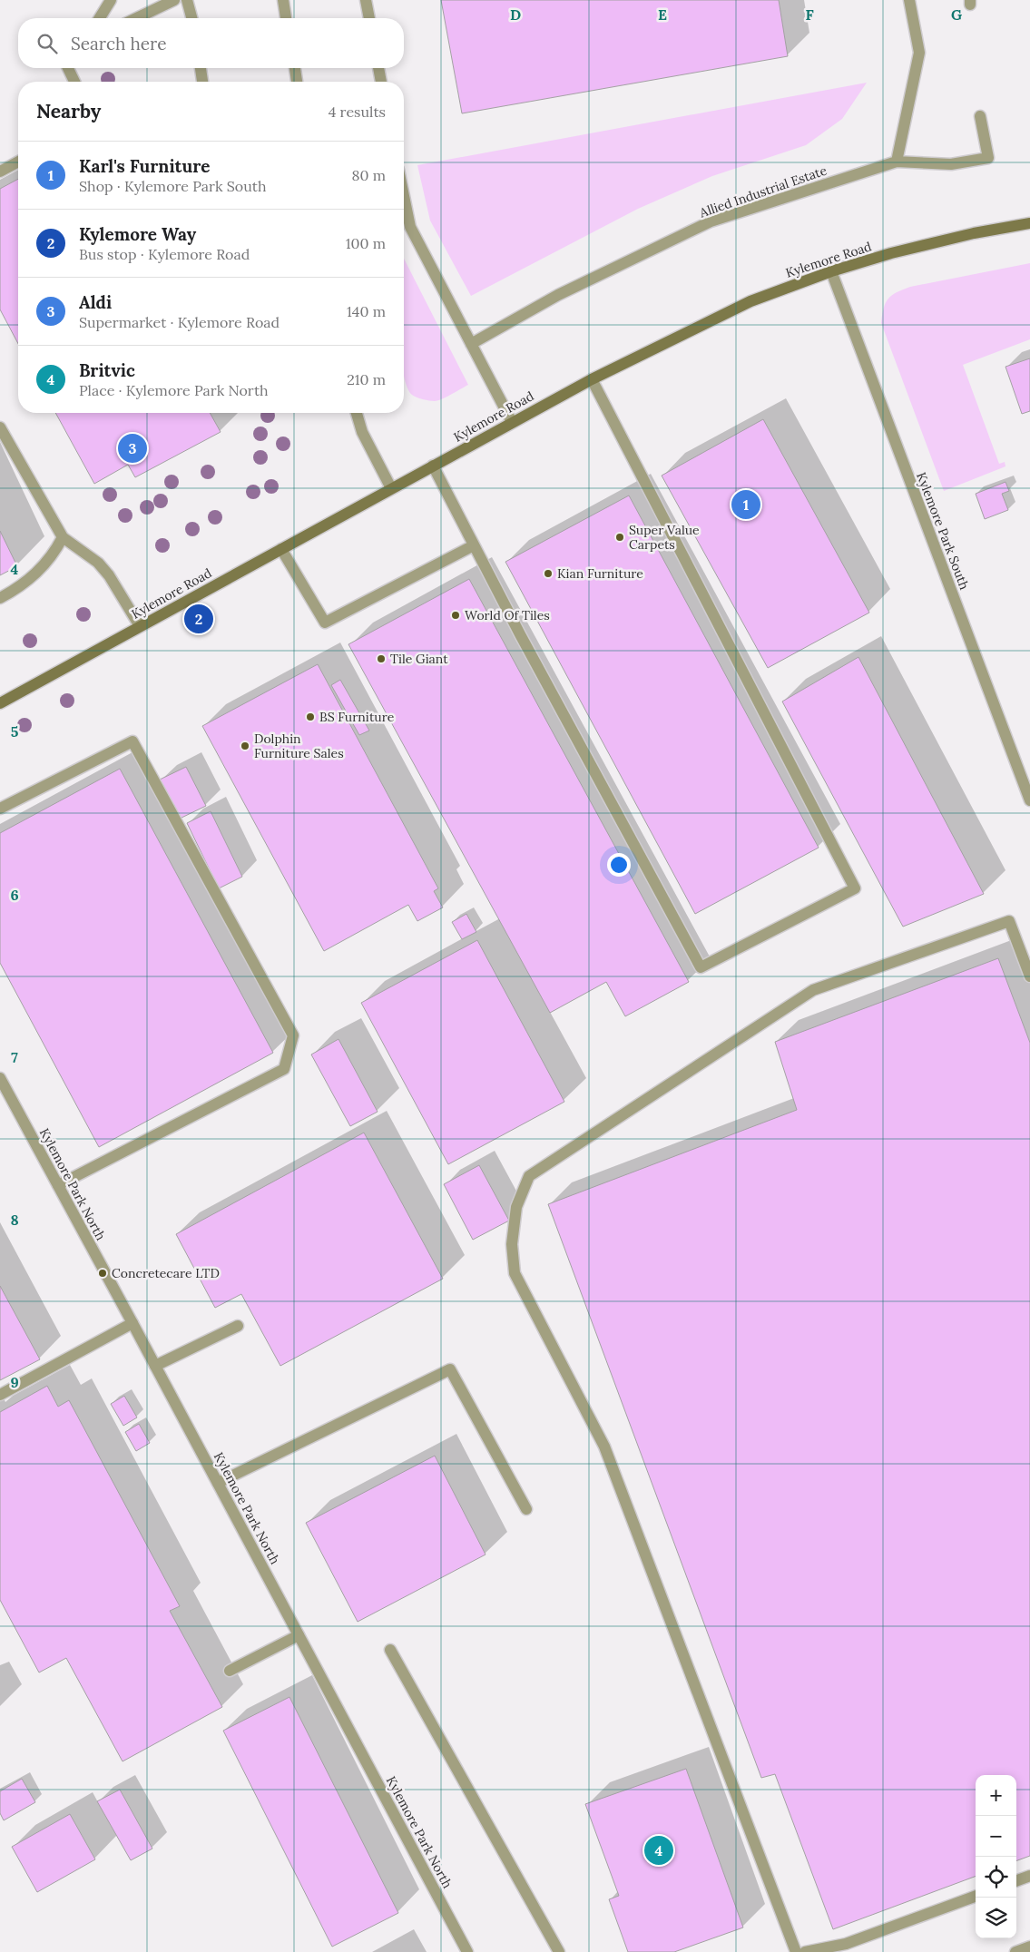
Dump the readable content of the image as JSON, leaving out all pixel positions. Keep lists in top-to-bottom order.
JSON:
{
  "streets": {
    "main road": ["Kylemore Road"],
    "street": ["Allied Industrial Estate", "Kylemore Park South", "Kylemore Park North"]
  },
  "crossings": [
    ["Kylemore Road", "Kylemore Park South"]
  ],
  "places": [
    "Super Value Carpets",
    "Kian Furniture",
    "World Of Tiles",
    "Tile Giant",
    "BS Furniture",
    "Dolphin Furniture Sales",
    "Concretecare LTD"
  ],
  "page": {
    "search": "Search here",
    "heading": ["Nearby", "4 results"],
    "list": [
      {
        "mark": "1",
        "name": "Karl's Furniture",
        "note": "Shop · Kylemore Park South",
        "value": "80 m"
      },
      {
        "mark": "2",
        "name": "Kylemore Way",
        "note": "Bus stop · Kylemore Road",
        "value": "100 m"
      },
      {
        "mark": "3",
        "name": "Aldi",
        "note": "Supermarket · Kylemore Road",
        "value": "140 m"
      },
      {
        "mark": "4",
        "name": "Britvic",
        "note": "Place · Kylemore Park North",
        "value": "210 m"
      }
    ],
    "pins": [
      "3",
      "1",
      "2",
      "4"
    ],
    "map_buttons": ["+", "−"]
  },
  "grid": {
    "columns": [
      "D",
      "E",
      "F",
      "G"
    ],
    "rows": [
      "4",
      "5",
      "6",
      "7",
      "8",
      "9"
    ]
  }
}
